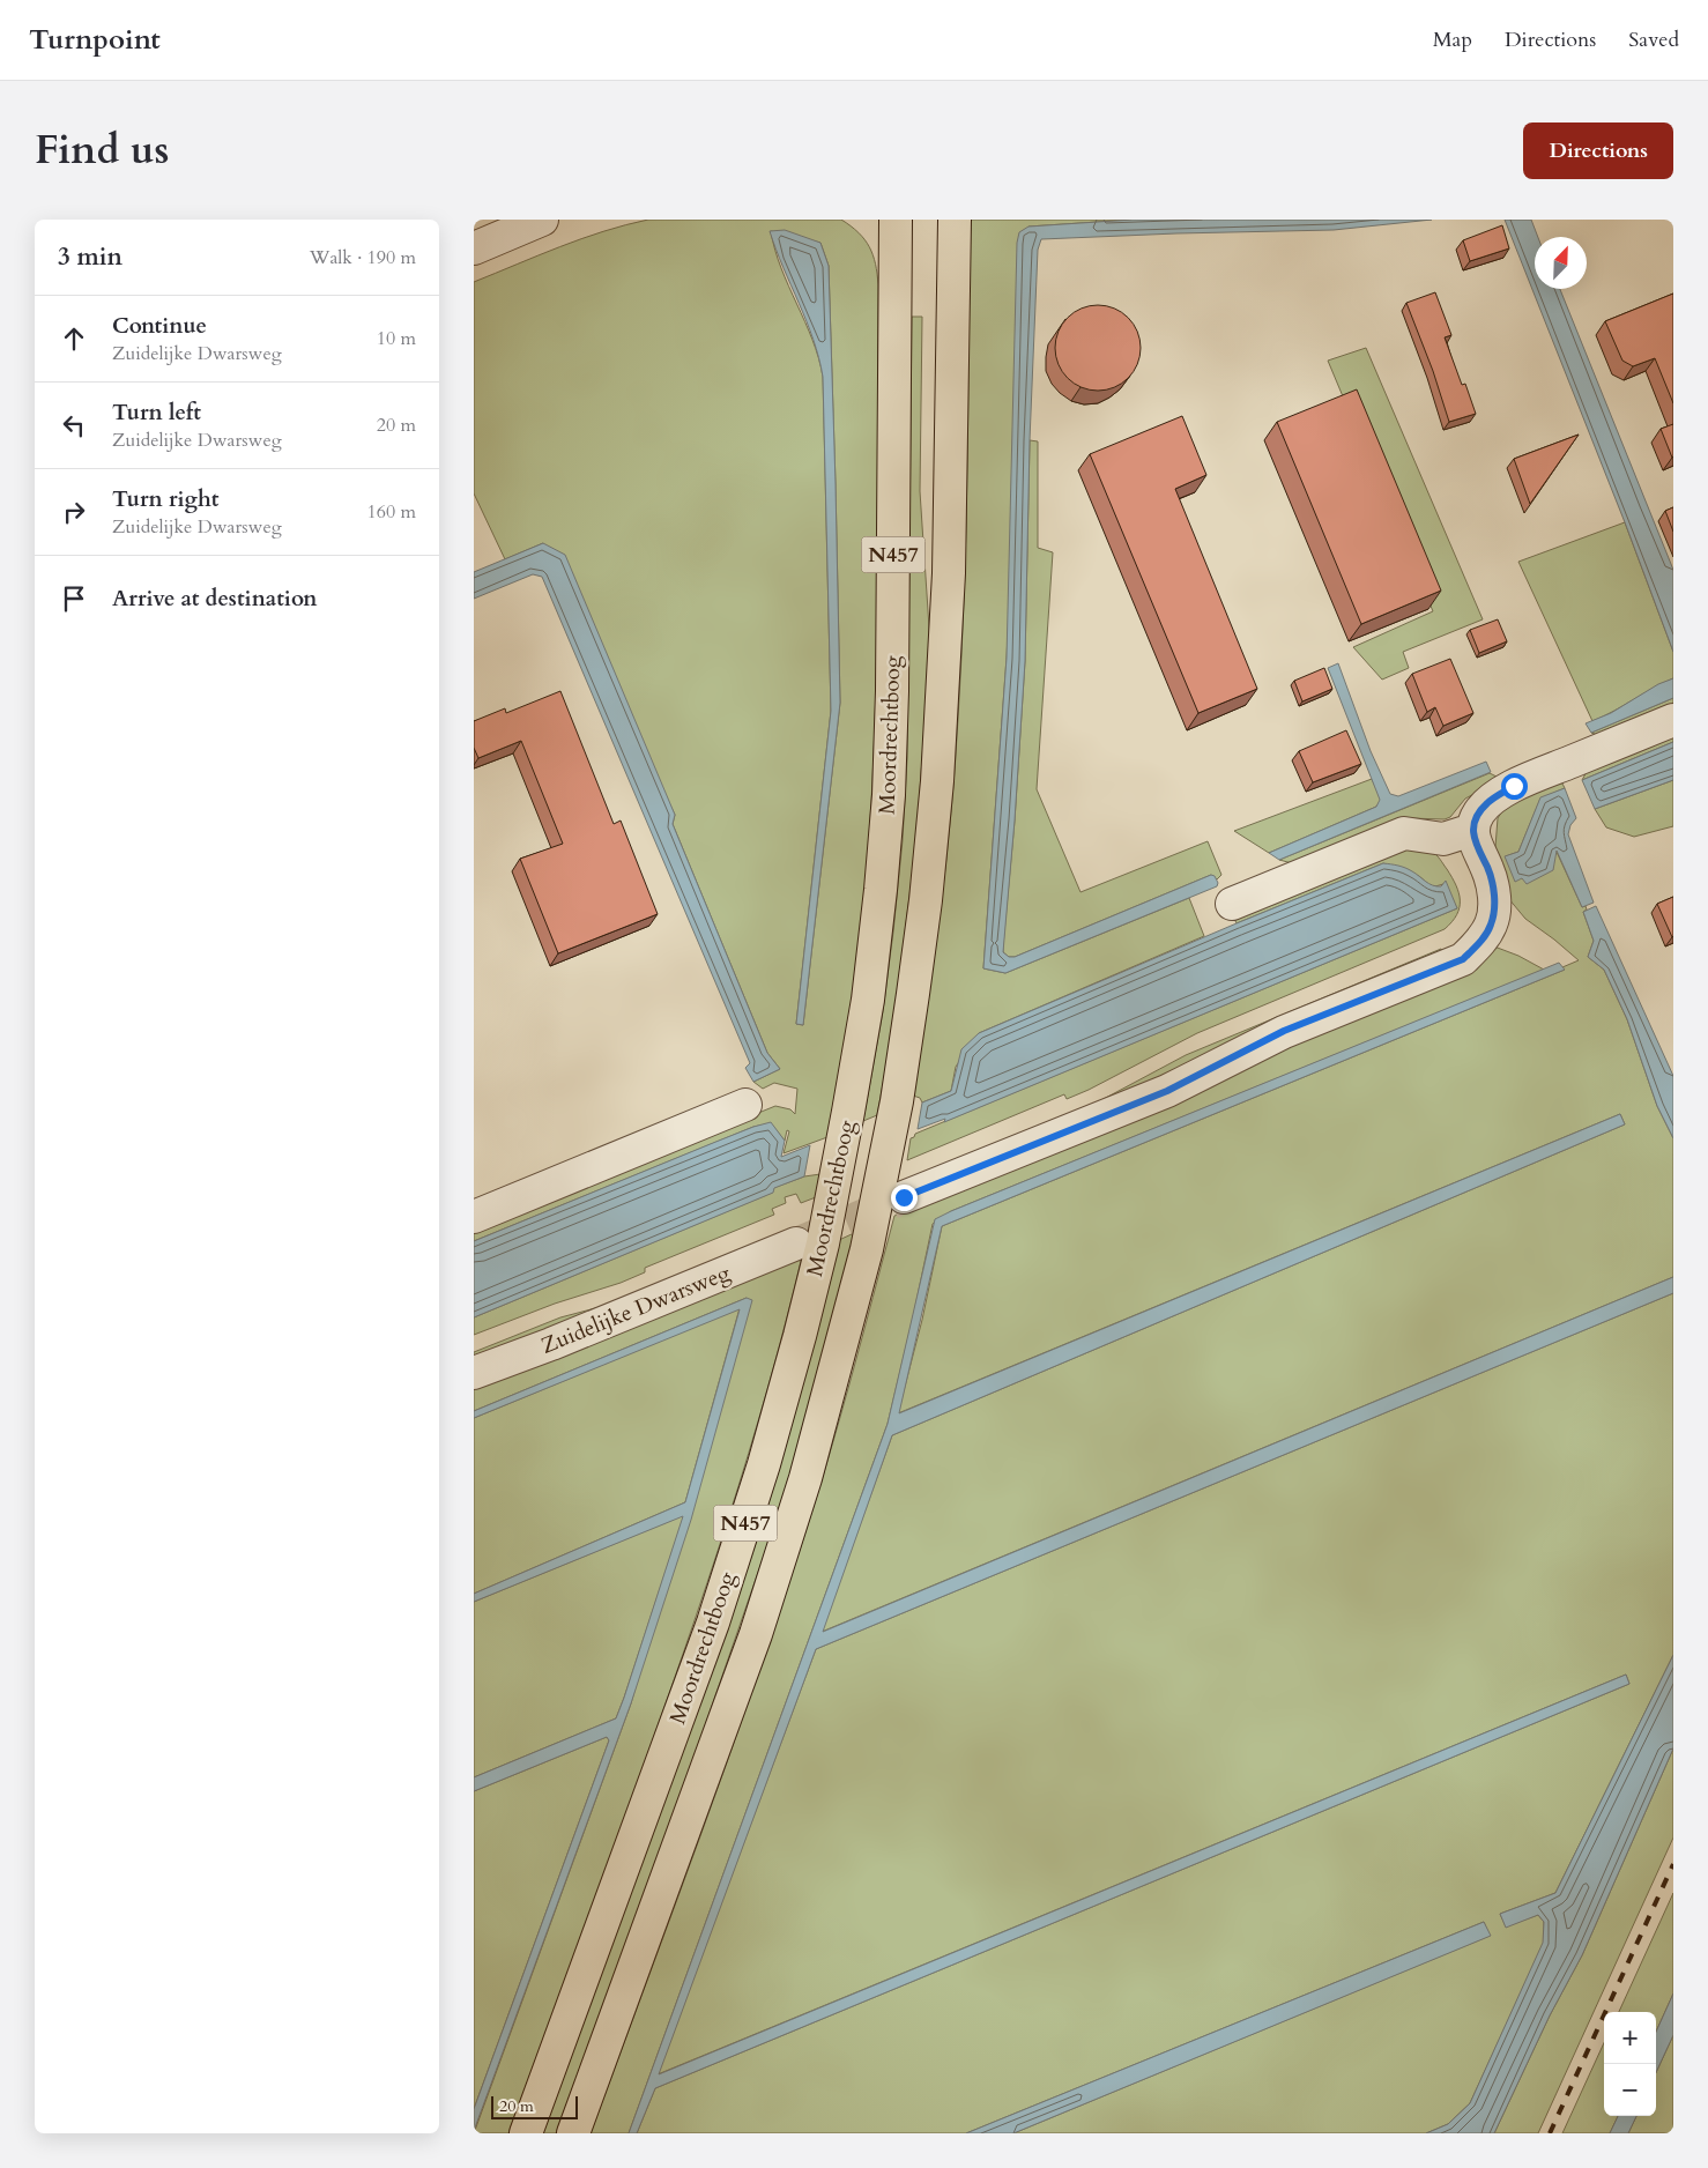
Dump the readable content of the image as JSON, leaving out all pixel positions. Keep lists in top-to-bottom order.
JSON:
{
  "streets": {
    "main road": ["N457", "Moordrechtboog"],
    "street": ["Zuidelijke Dwarsweg"]
  },
  "scale_bar": "20 m",
  "north": "top right",
  "page": {
    "header": "Turnpoint",
    "nav": ["Map", "Directions", "Saved"],
    "title": "Find us",
    "buttons": "Directions",
    "heading": ["3 min", "Walk · 190 m"],
    "list": [
      ["Continue", "Zuidelijke Dwarsweg", "10 m"],
      ["Turn left", "Zuidelijke Dwarsweg", "20 m"],
      ["Turn right", "Zuidelijke Dwarsweg", "160 m"],
      "Arrive at destination"
    ],
    "map_buttons": ["+", "−"],
    "scale": "20 m"
  }
}
